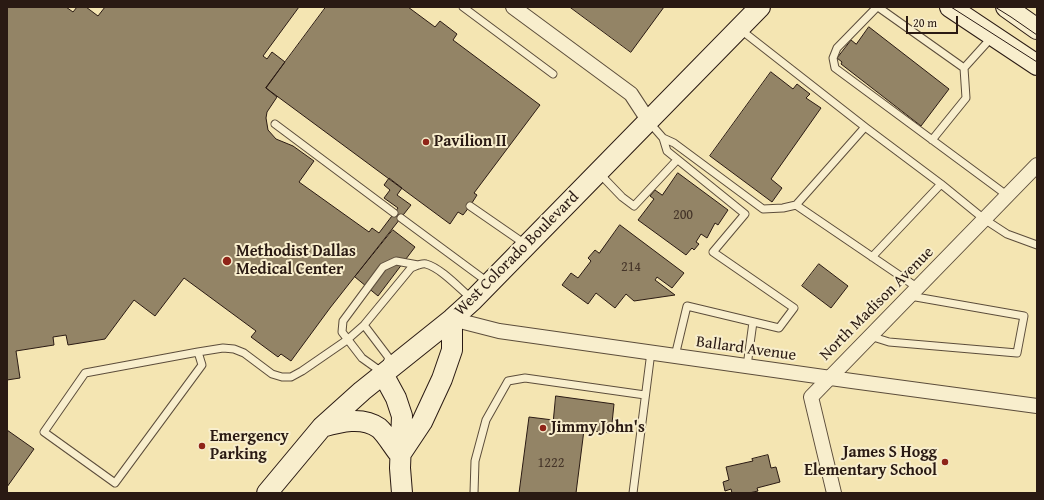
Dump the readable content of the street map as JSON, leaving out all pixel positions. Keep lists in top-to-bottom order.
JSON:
{
  "streets": {
    "street": ["West Colorado Boulevard", "North Madison Avenue", "Ballard Avenue"]
  },
  "crossings": [
    ["West Colorado Boulevard", "Ballard Avenue"],
    ["North Madison Avenue", "Ballard Avenue"]
  ],
  "places": [
    "Pavilion II",
    "Methodist Dallas Medical Center",
    "Jimmy John's",
    "Emergency Parking",
    "James S Hogg Elementary School"
  ],
  "house_numbers": ["200", "214", "1222"],
  "scale_bar": "20 m"
}
